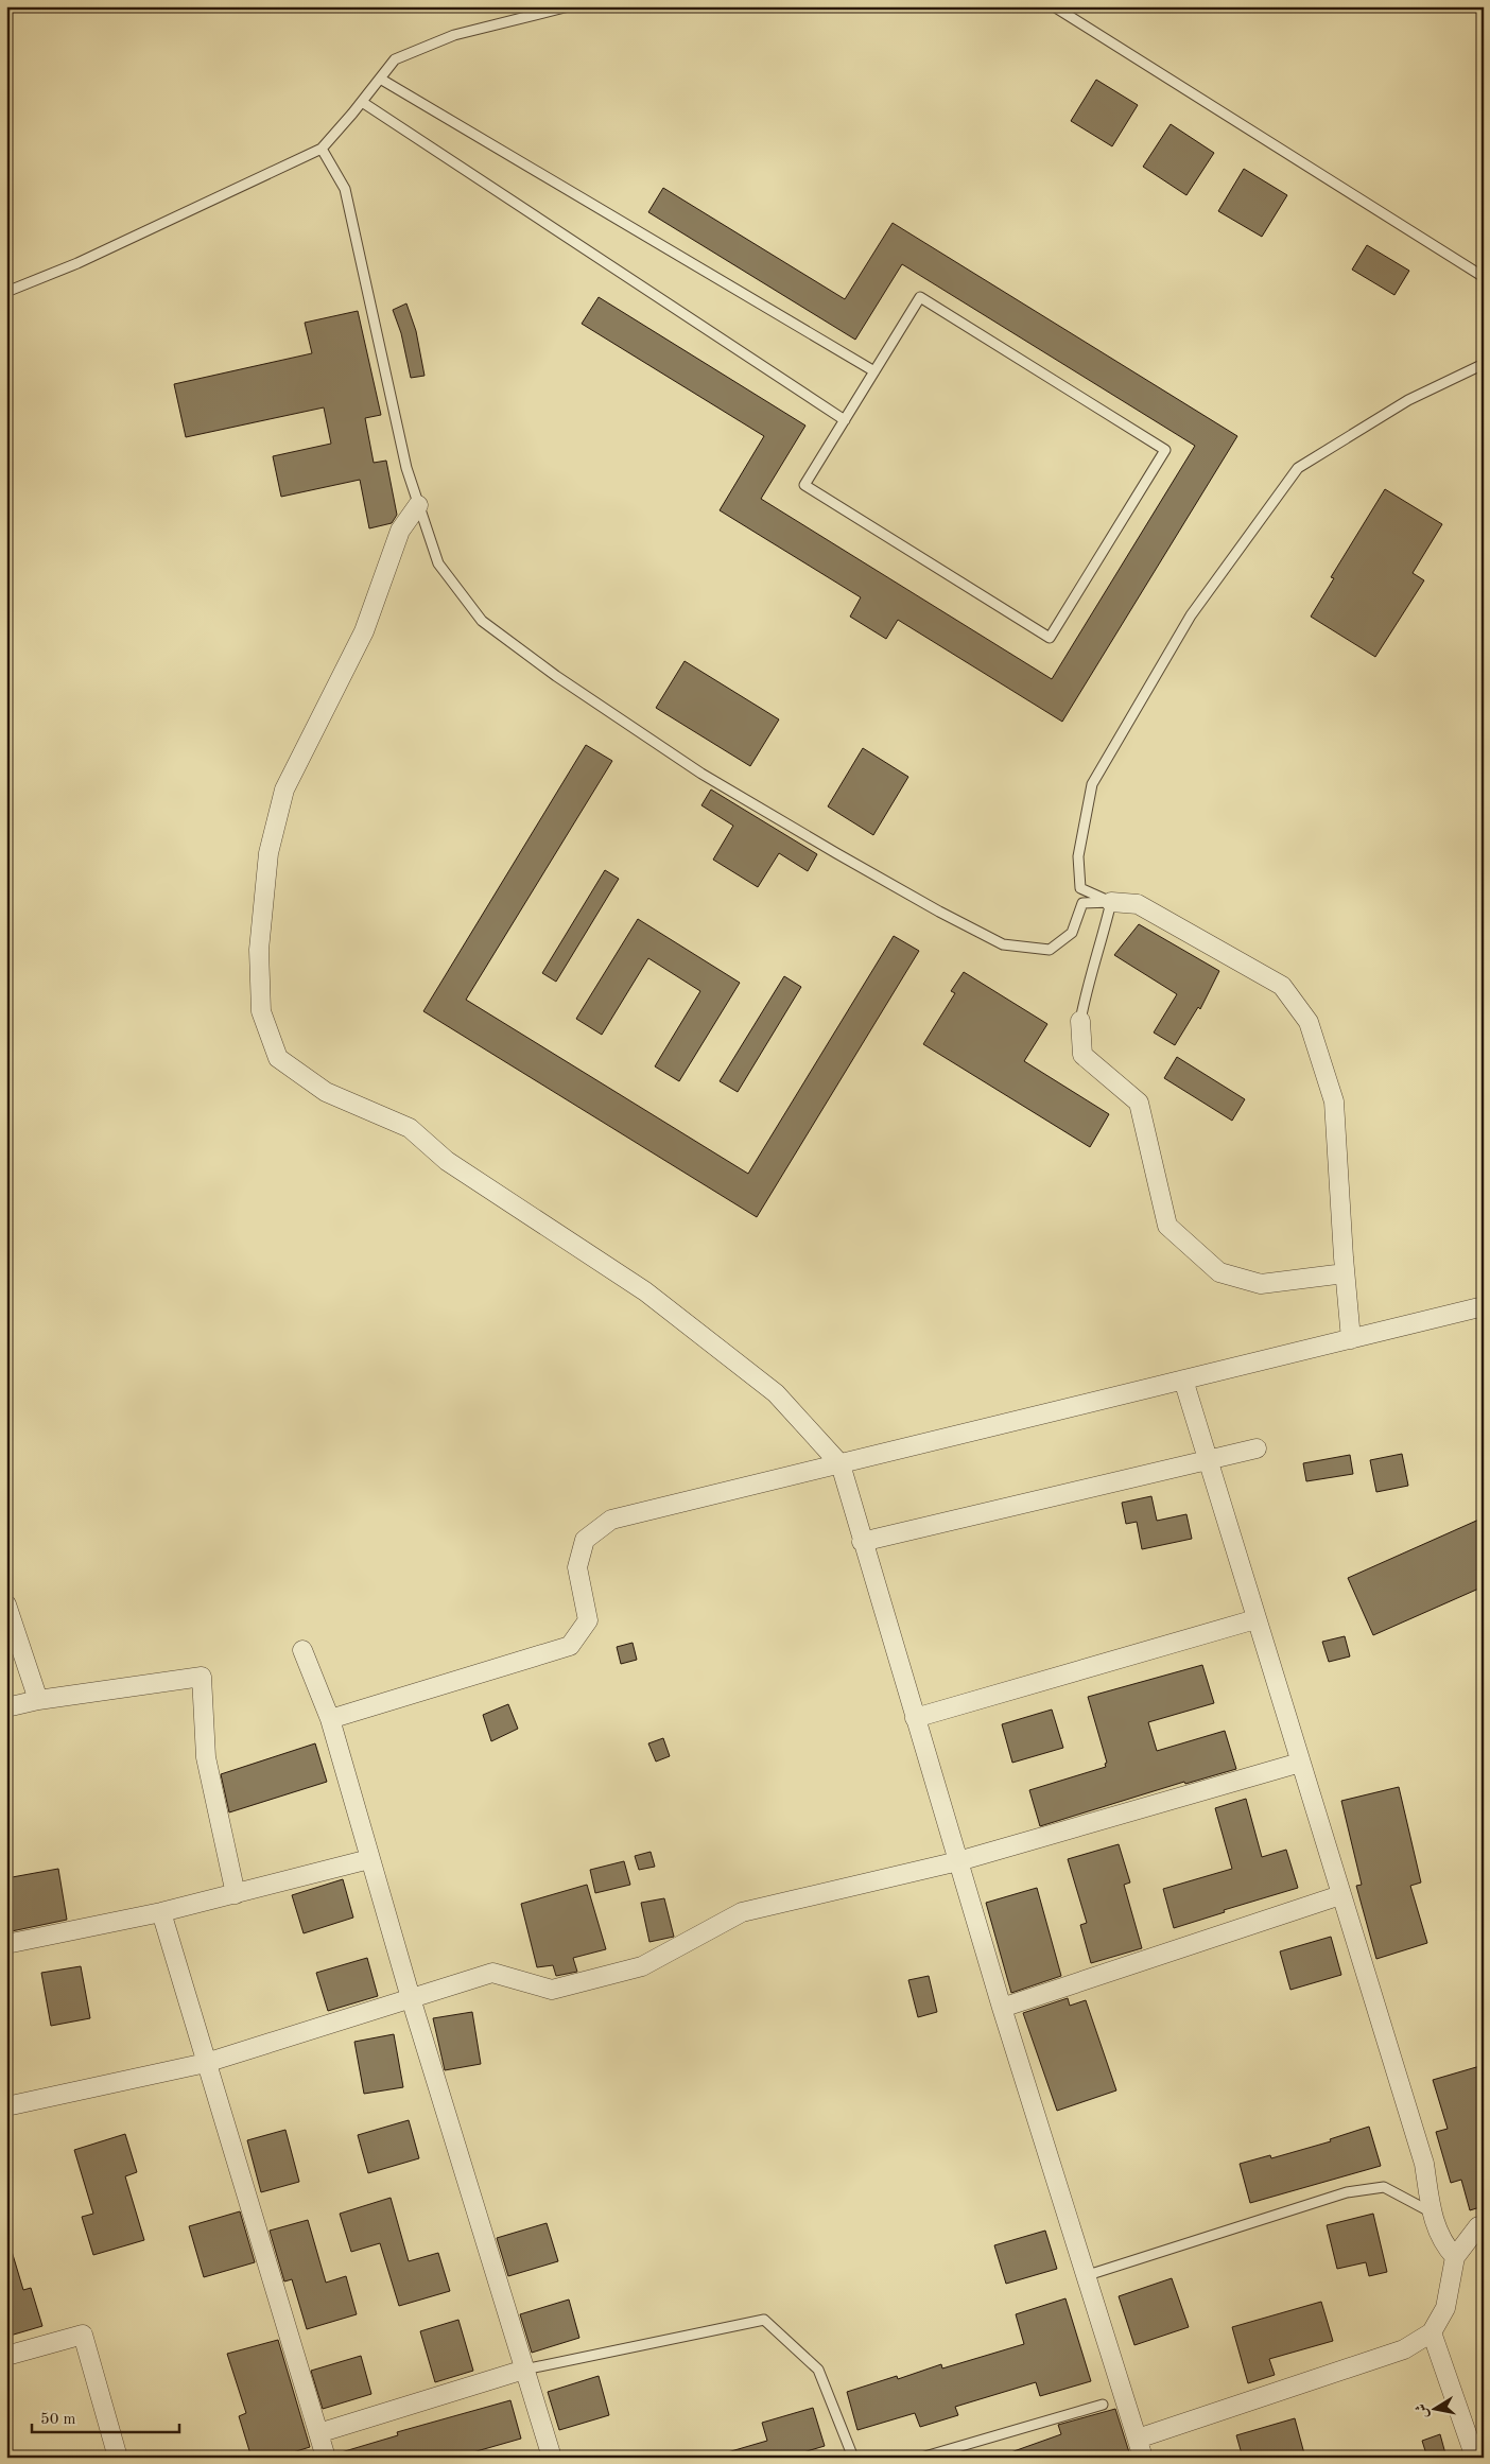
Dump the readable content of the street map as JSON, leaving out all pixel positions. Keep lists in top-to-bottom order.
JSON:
{
  "scale_bar": "50 m",
  "north": "left"
}
